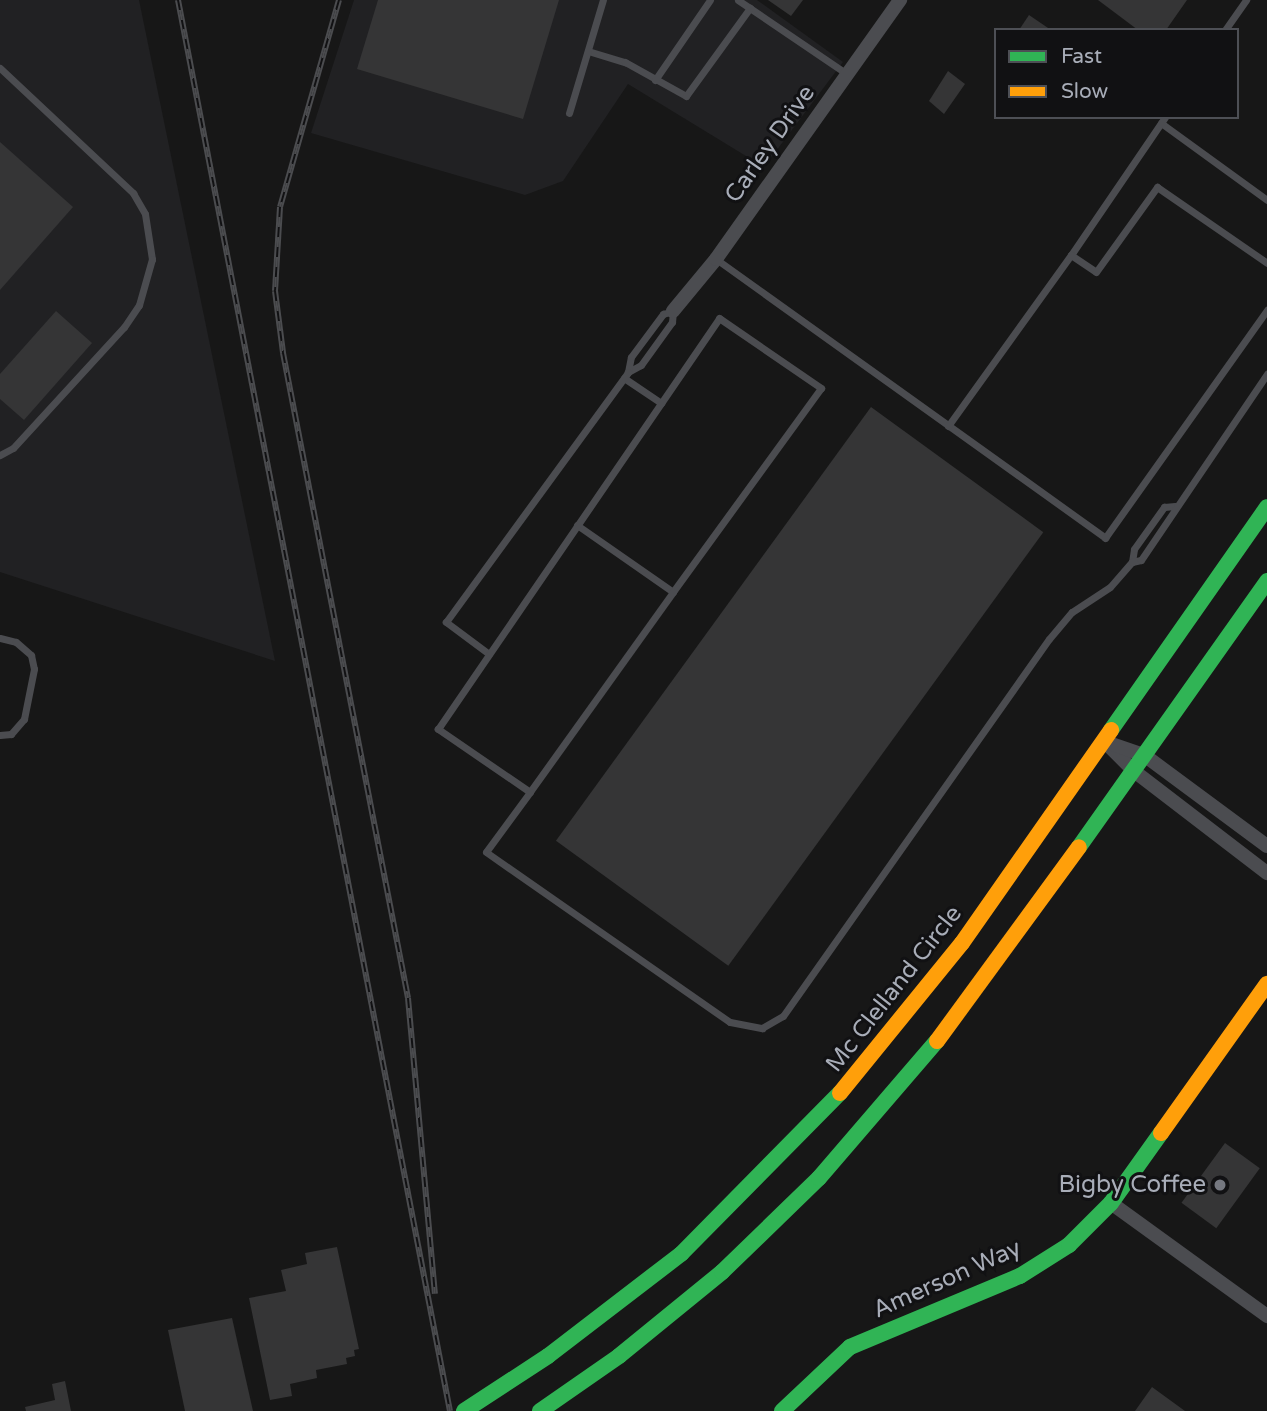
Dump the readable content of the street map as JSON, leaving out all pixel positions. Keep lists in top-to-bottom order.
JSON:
{
  "streets": {
    "main road": ["Mc Clelland Circle", "Amerson Way"],
    "street": ["Carley Drive"]
  },
  "places": ["Bigby Coffee"],
  "legend": ["Fast", "Slow"]
}
